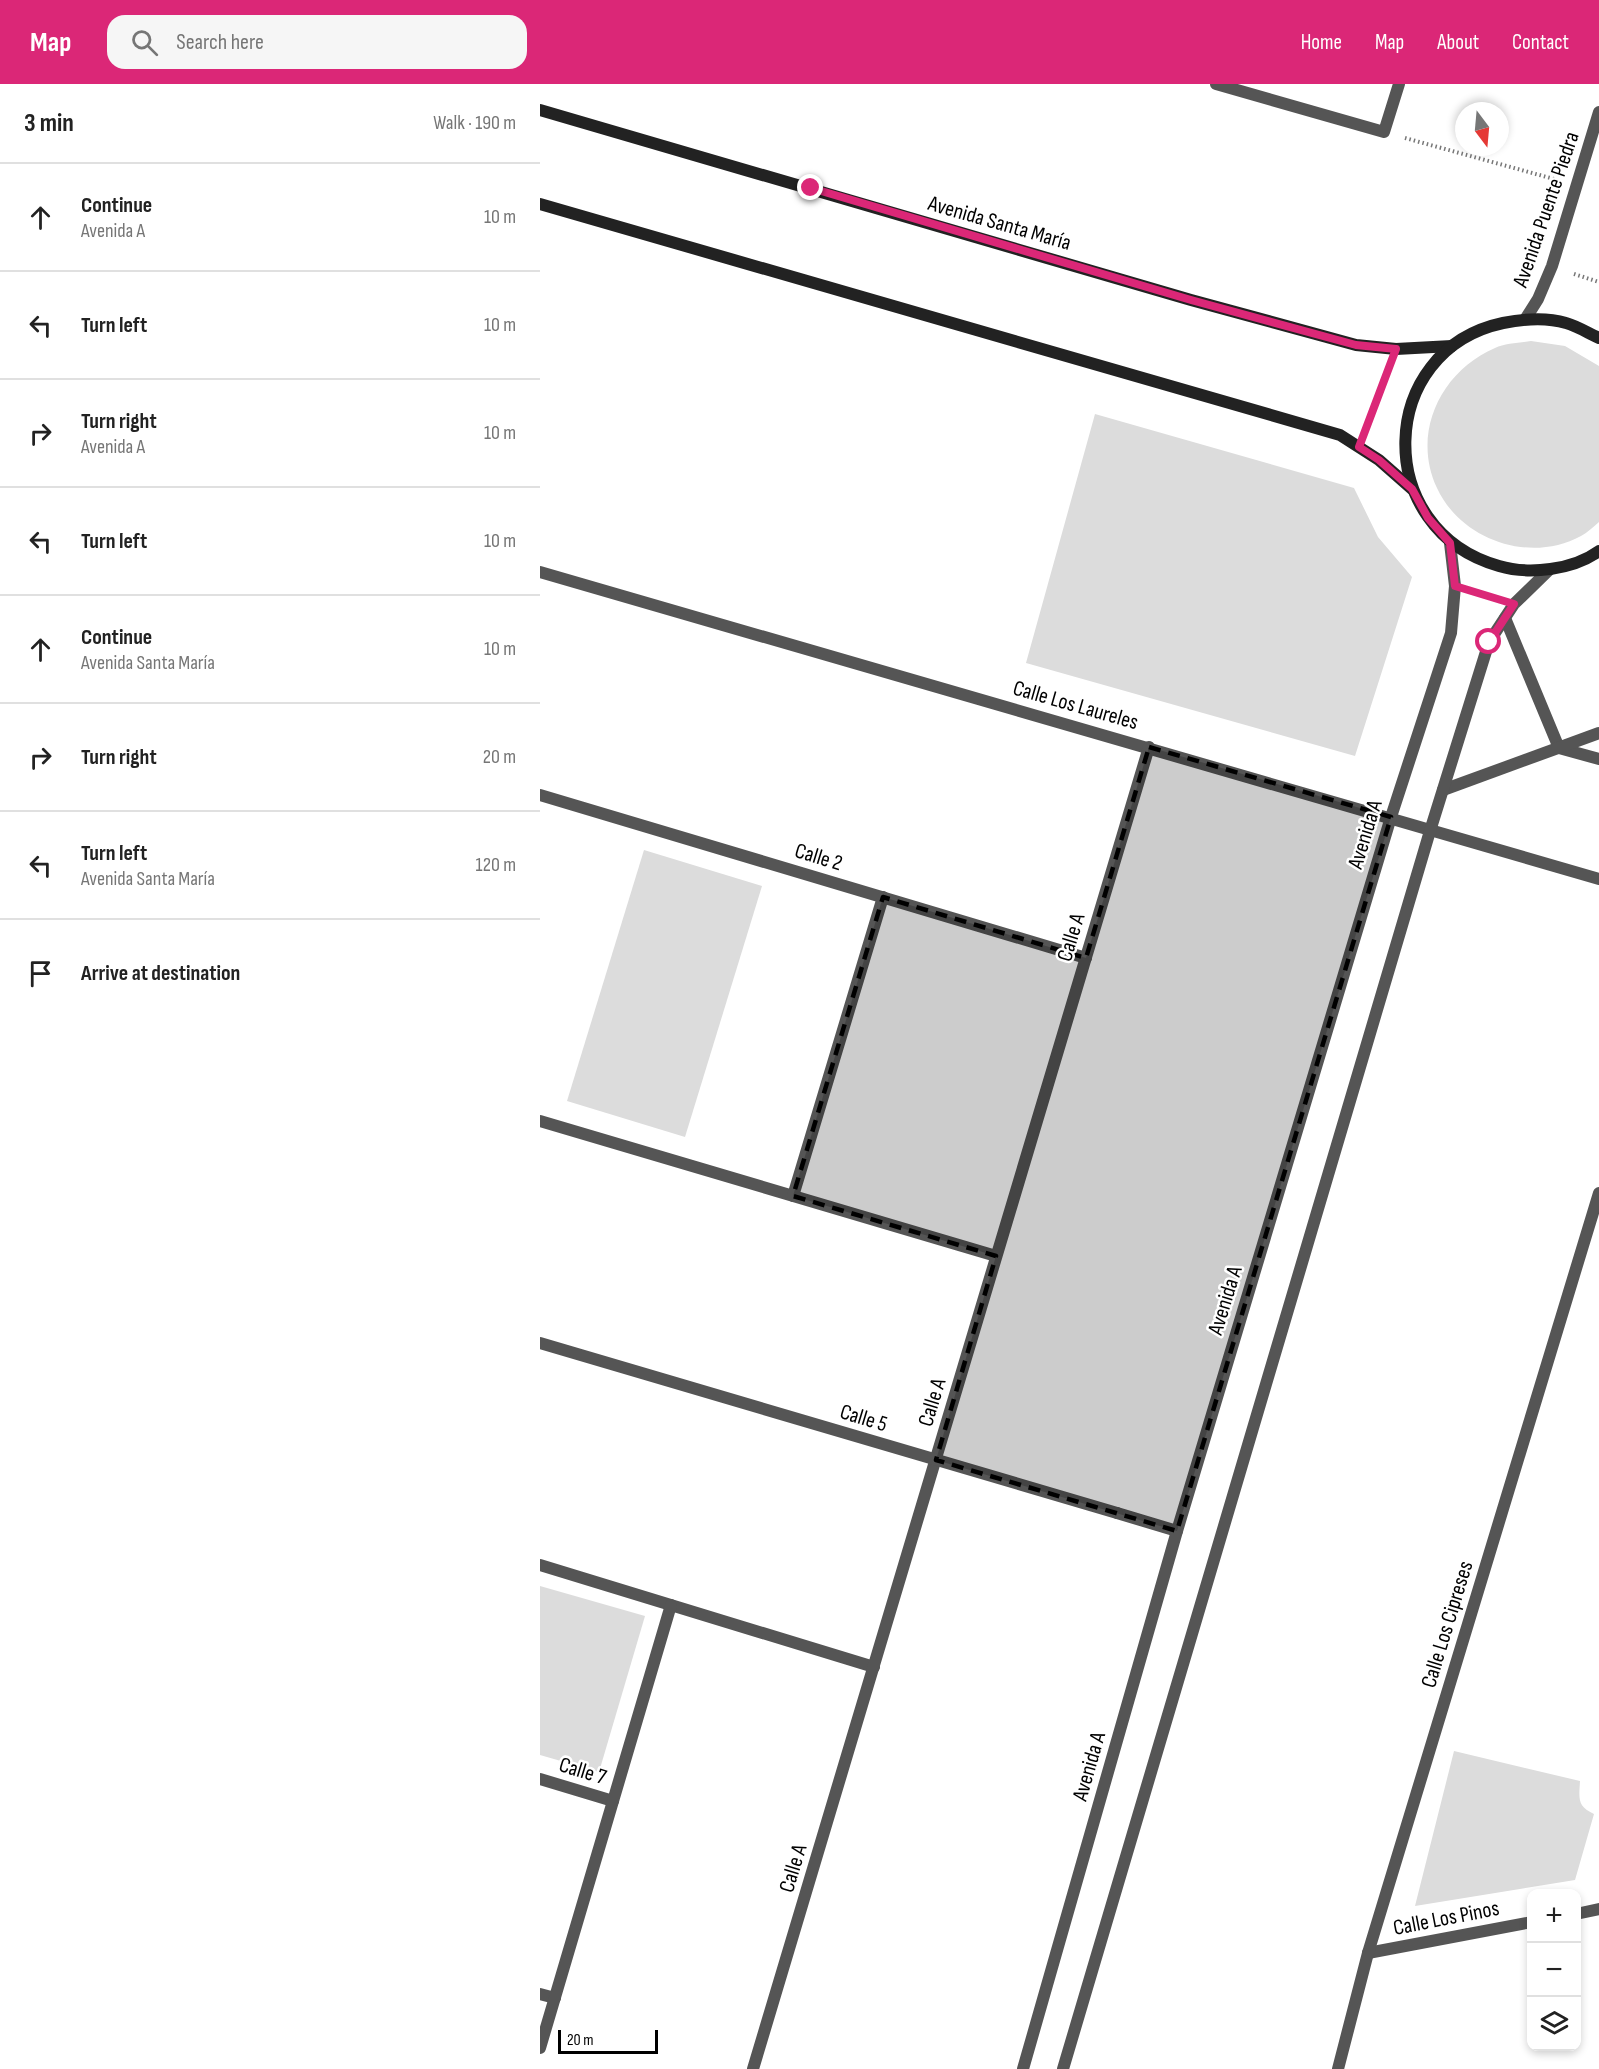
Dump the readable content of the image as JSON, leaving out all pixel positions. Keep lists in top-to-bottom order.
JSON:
{
  "streets": {
    "main road": ["Avenida Santa María"],
    "street": [
      "Avenida Puente Piedra",
      "Calle Los Laureles",
      "Avenida A",
      "Calle 2",
      "Calle A",
      "Calle 5",
      "Calle Los Cipreses",
      "Calle 7",
      "Calle Los Pinos"
    ]
  },
  "crossings": [
    ["Calle Los Laureles", "Avenida A"],
    ["Calle Los Laureles", "Calle A"],
    ["Avenida A", "Calle 5"],
    ["Calle 2", "Calle A"],
    ["Calle A", "Calle 5"],
    ["Calle Los Cipreses", "Calle Los Pinos"]
  ],
  "scale_bar": "20 m",
  "north": "bottom",
  "page": {
    "header": "Map",
    "search": "Search here",
    "nav": [
      "Home",
      "Map",
      "About",
      "Contact"
    ],
    "heading": ["3 min", "Walk · 190 m"],
    "list": [
      ["Continue", "Avenida A", "10 m"],
      ["Turn left", "10 m"],
      ["Turn right", "Avenida A", "10 m"],
      ["Turn left", "10 m"],
      ["Continue", "Avenida Santa María", "10 m"],
      ["Turn right", "20 m"],
      ["Turn left", "Avenida Santa María", "120 m"],
      "Arrive at destination"
    ],
    "map_buttons": ["+", "−"],
    "scale": "20 m"
  }
}
